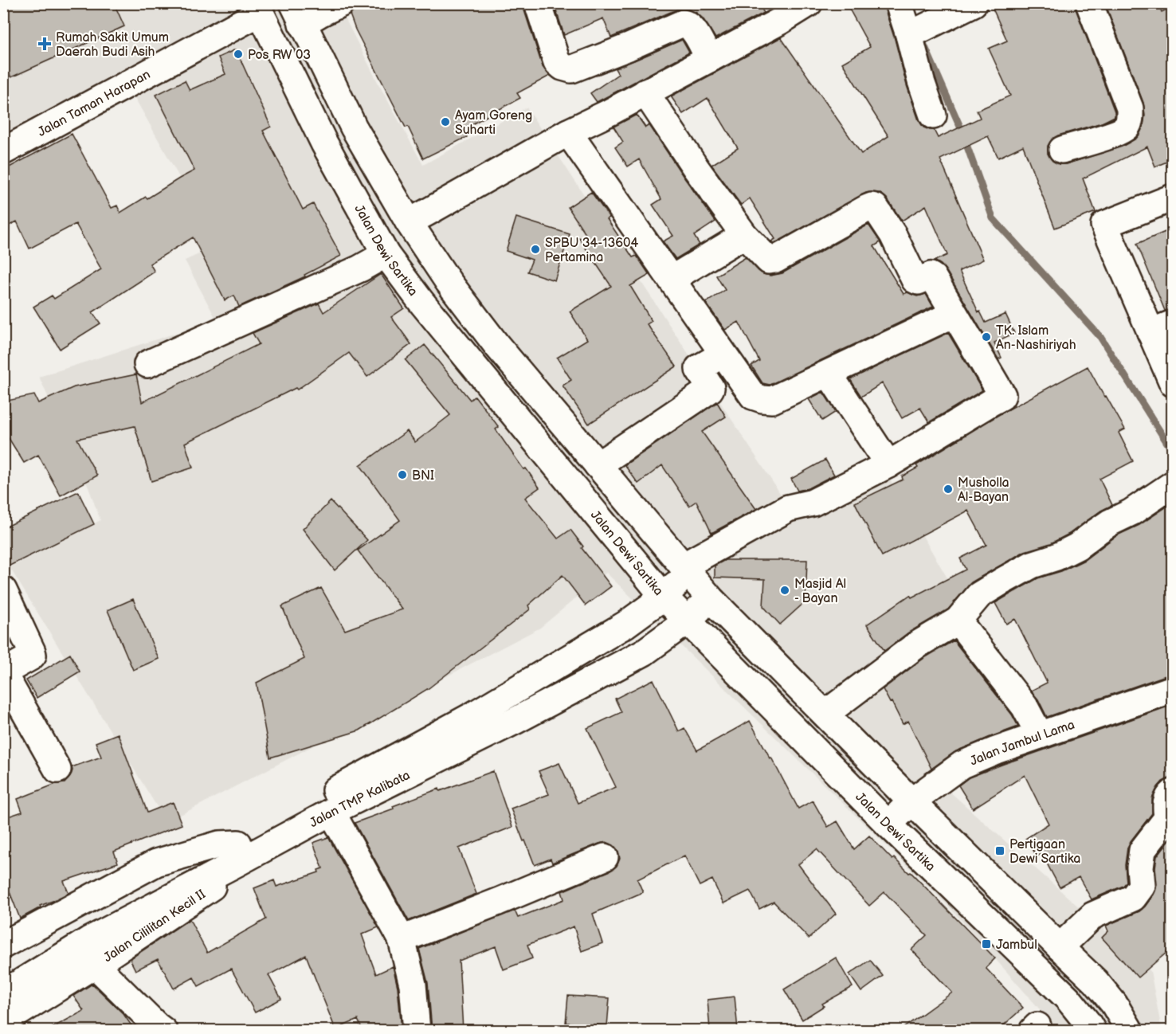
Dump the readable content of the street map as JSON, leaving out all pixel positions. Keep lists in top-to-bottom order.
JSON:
{
  "streets": {
    "street": [
      "Jalan Taman Harapan",
      "Jalan Dewi Sartika",
      "Jalan Jambul Lama",
      "Jalan TMP Kalibata",
      "Jalan Cililitan Kecil II"
    ]
  },
  "crossings": [
    ["Jalan Taman Harapan", "Jalan Dewi Sartika"],
    ["Jalan Dewi Sartika", "Jalan Jambul Lama"],
    ["Jalan Dewi Sartika", "Jalan TMP Kalibata"],
    ["Jalan TMP Kalibata", "Jalan Cililitan Kecil II"]
  ],
  "places": {
    "health": ["Rumah Sakit Umum Daerah Budi Asih"],
    "other": [
      "Pos RW 03",
      "Ayam Goreng Suharti",
      "SPBU 34-13604 Pertamina",
      "TK. Islam An-Nashiriyah",
      "BNI",
      "Musholla Al-Bayan",
      "Masjid Al - Bayan"
    ],
    "transit": ["Pertigaan Dewi Sartika", "Jambul"]
  }
}
